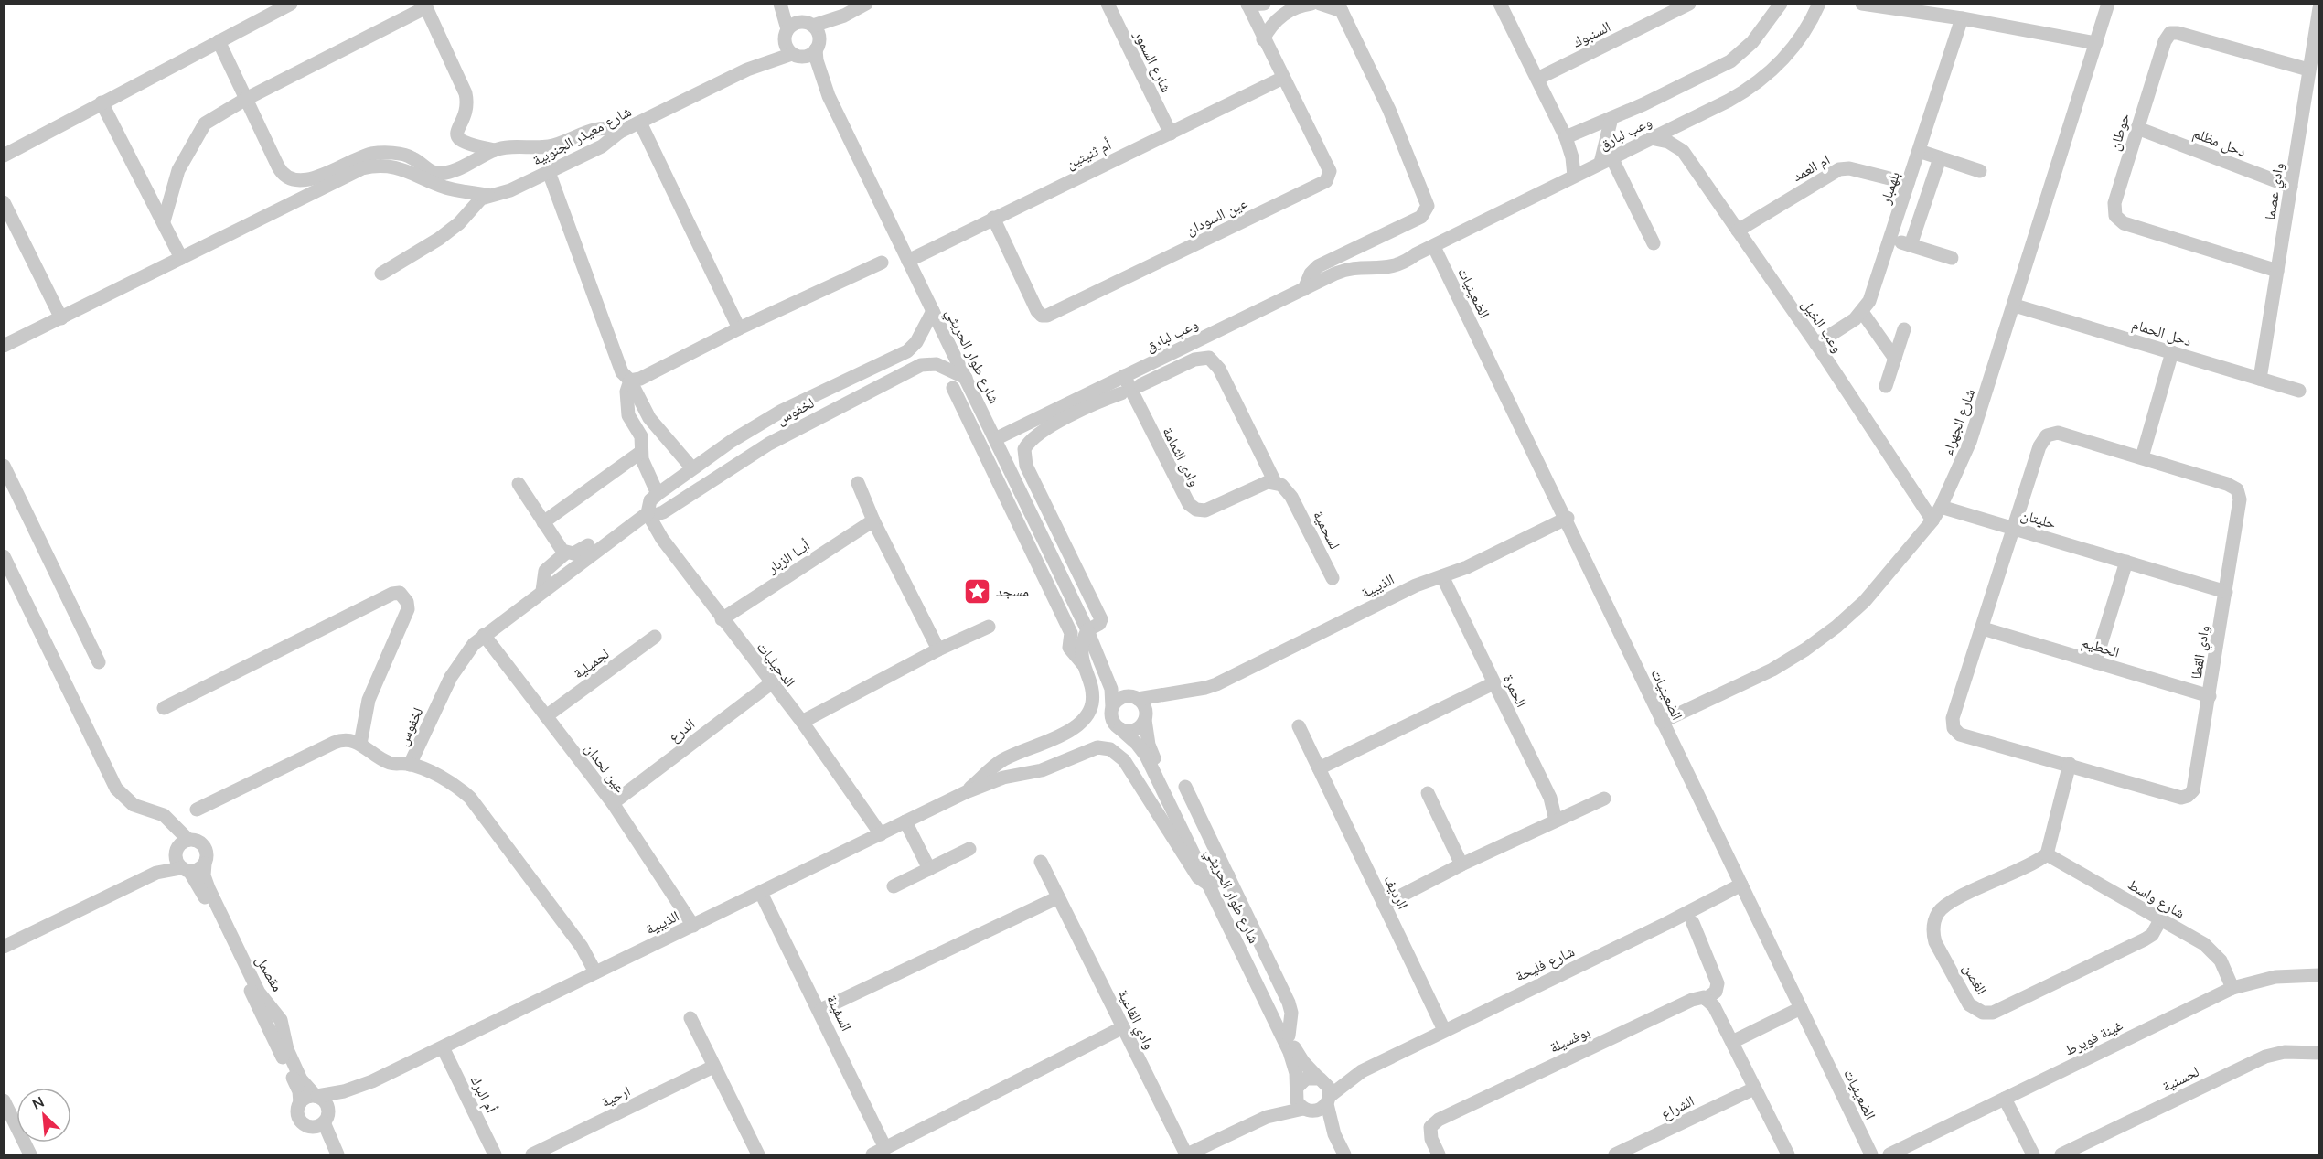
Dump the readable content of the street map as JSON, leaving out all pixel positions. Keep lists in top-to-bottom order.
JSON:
{
  "streets": {
    "street": [
      "السنبوك",
      "شارع السمور",
      "حوطان",
      "وعب لبارق",
      "شارع معيذر الجنوبية",
      "دحل مظلم",
      "أم ثنيتين",
      "ام العمد",
      "بلهمبار",
      "وادي عصما",
      "عين السودان",
      "الضعينيات",
      "وعب الخيل",
      "دحل الحمام",
      "شارع طوار الحريثي",
      "لخفوس",
      "شارع الجهراء",
      "وادى الثمامة",
      "حليتان",
      "لسحمية",
      "أبــا الزبار",
      "الذيبية",
      "الحطيم",
      "وادي القطا",
      "لجميلية",
      "الدحيليات",
      "الحمرة",
      "الدرع",
      "عين لحدان",
      "الرديف",
      "شارع واسط",
      "شارع فليحة",
      "مقصمل",
      "الغصن",
      "السفينة",
      "وادي القاعية",
      "غينة فويرط",
      "بوفسيلة",
      "لحسنية",
      "أم البرك",
      "ارحية",
      "الشراع"
    ]
  },
  "crossings": [
    ["شارع السمور", "أم ثنيتين"],
    ["حوطان", "دحل مظلم"],
    ["حوطان", "وادي عصما"],
    ["وعب لبارق", "الضعينيات"],
    ["وعب لبارق", "شارع طوار الحريثي"],
    ["وعب لبارق", "وادى الثمامة"],
    ["شارع معيذر الجنوبية", "شارع طوار الحريثي"],
    ["دحل مظلم", "وادي عصما"],
    ["أم ثنيتين", "عين السودان"],
    ["أم ثنيتين", "شارع طوار الحريثي"],
    ["ام العمد", "بلهمبار"],
    ["ام العمد", "وعب الخيل"],
    ["بلهمبار", "وعب الخيل"],
    ["وادي عصما", "دحل الحمام"],
    ["الضعينيات", "شارع الجهراء"],
    ["الضعينيات", "الذيبية"],
    ["الضعينيات", "شارع فليحة"],
    ["وعب الخيل", "شارع الجهراء"],
    ["دحل الحمام", "شارع الجهراء"],
    ["شارع طوار الحريثي", "لخفوس"],
    ["شارع طوار الحريثي", "الذيبية"],
    ["شارع طوار الحريثي", "شارع فليحة"],
    ["لخفوس", "الذيبية"],
    ["لخفوس", "الدحيليات"],
    ["لخفوس", "عين لحدان"],
    ["شارع الجهراء", "حليتان"],
    ["وادى الثمامة", "لسحمية"],
    ["حليتان", "وادي القطا"],
    ["أبــا الزبار", "الدحيليات"],
    ["الذيبية", "الدحيليات"],
    ["الذيبية", "الحمرة"],
    ["الذيبية", "عين لحدان"],
    ["الذيبية", "مقصمل"],
    ["الذيبية", "السفينة"],
    ["الذيبية", "أم البرك"],
    ["الحطيم", "وادي القطا"],
    ["لجميلية", "عين لحدان"],
    ["الدحيليات", "الدرع"],
    ["الدرع", "عين لحدان"],
    ["الرديف", "شارع فليحة"],
    ["شارع واسط", "الغصن"],
    ["شارع واسط", "غينة فويرط"]
  ],
  "places": {
    "place": ["مسجد"]
  },
  "north": "top left"
}
